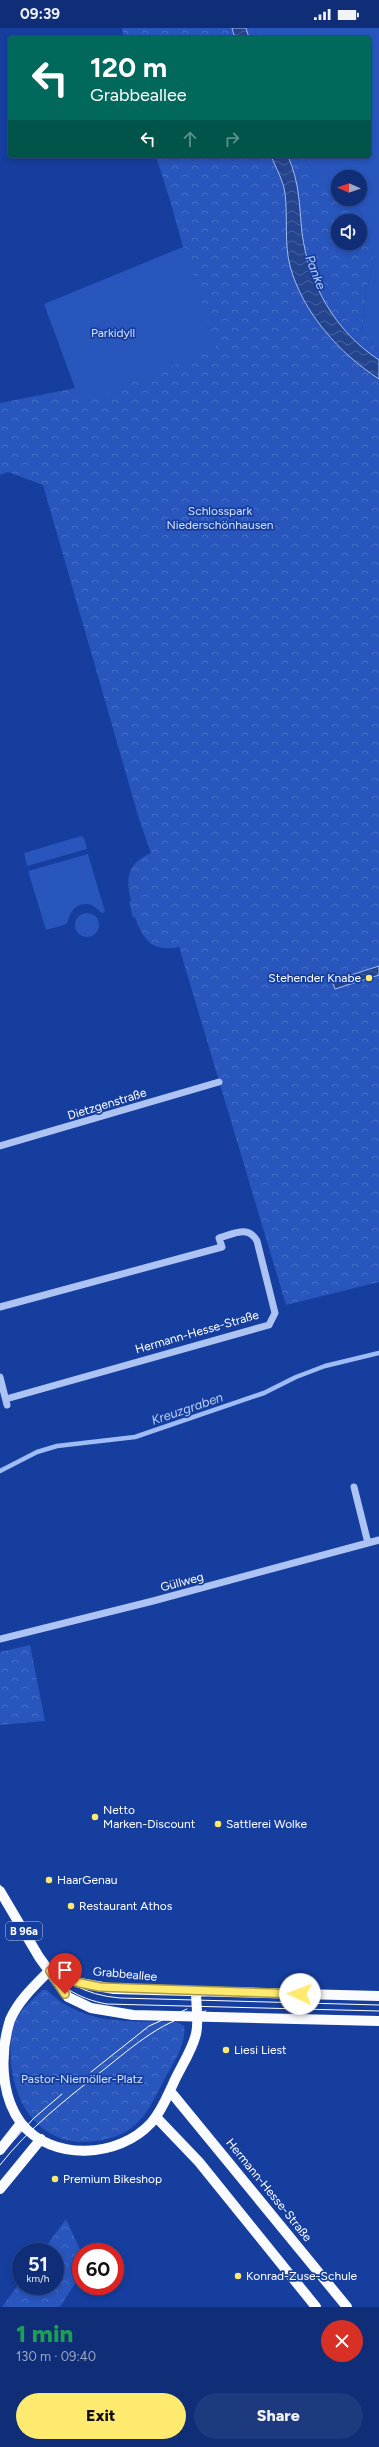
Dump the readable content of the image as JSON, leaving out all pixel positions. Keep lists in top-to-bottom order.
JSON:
{
  "streets": {
    "main road": ["Hermann-Hesse-Straße", "B 96a", "Grabbeallee"],
    "street": ["Dietzgenstraße", "Güllweg"]
  },
  "crossings": [
    ["B 96a", "Grabbeallee"]
  ],
  "water": ["Panke", "Kreuzgraben"],
  "parks": ["Parkidyll", "Schlosspark Niederschönhausen", "Pastor-Niemöller-Platz"],
  "places": [
    "Stehender Knabe",
    "Netto Marken-Discount",
    "Sattlerei Wolke",
    "HaarGenau",
    "Restaurant Athos",
    "Liesi Liest",
    "Premium Bikeshop",
    "Konrad-Zuse-Schule"
  ],
  "north": "left",
  "page": {
    "status": "09:39",
    "turn": ["120 m", "Grabbeallee"],
    "speed": "51 km/h",
    "limit": "60",
    "heading": ["1 min", "130 m · 09:40"],
    "buttons": ["Exit", "Share"]
  }
}
